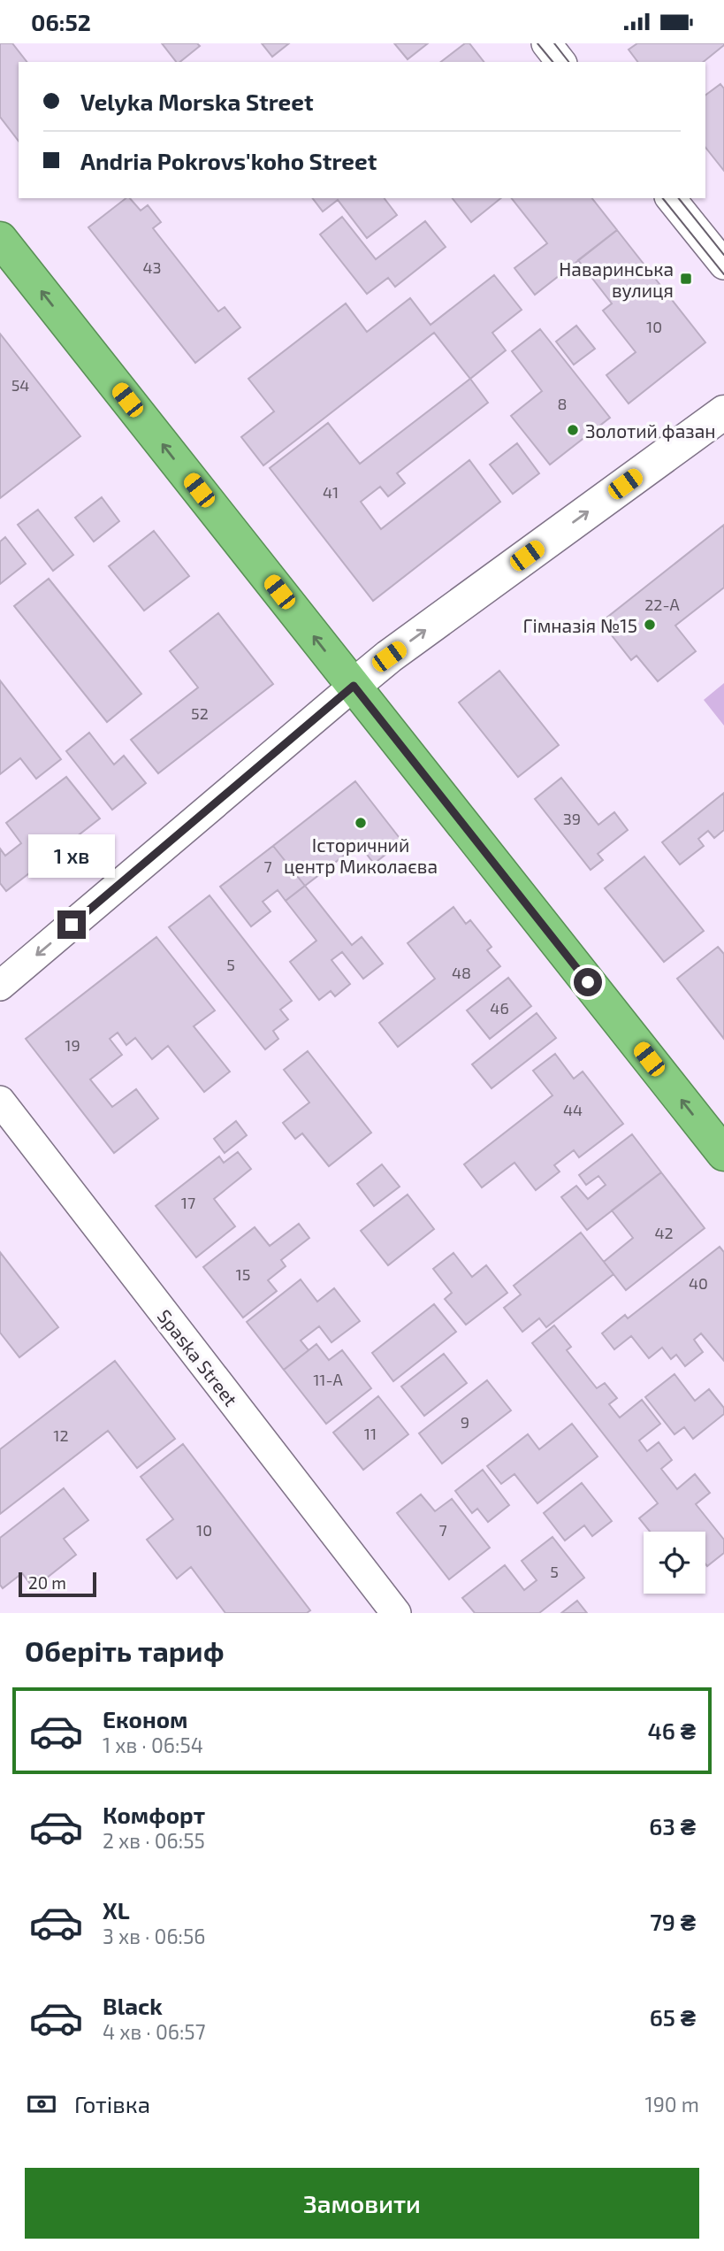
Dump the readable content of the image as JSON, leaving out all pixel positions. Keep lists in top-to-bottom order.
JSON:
{
  "streets": {
    "street": ["Spaska Street"]
  },
  "places": {
    "transit": ["Наваринська вулиця"],
    "other": ["Золотий фазан", "Гімназія №15", "Історичний центр Миколаєва"]
  },
  "house_numbers": [
    "43",
    "10",
    "54",
    "8",
    "41",
    "22-А",
    "52",
    "39",
    "7",
    "5",
    "48",
    "46",
    "19",
    "44",
    "17",
    "42",
    "15",
    "40",
    "11-А",
    "9",
    "11",
    "12",
    "10",
    "7",
    "5"
  ],
  "scale_bar": "20 m",
  "page": {
    "status": "06:52",
    "banner": ["Velyka Morska Street", "Andria Pokrovs'koho Street"],
    "bubble": "1 хв",
    "scale": "20 m",
    "heading": "Оберіть тариф",
    "list": [
      {
        "name": "Економ",
        "note": "1 хв · 06:54",
        "value": "46 ₴"
      },
      {
        "name": "Комфорт",
        "note": "2 хв · 06:55",
        "value": "63 ₴"
      },
      {
        "name": "XL",
        "note": "3 хв · 06:56",
        "value": "79 ₴"
      },
      {
        "name": "Black",
        "note": "4 хв · 06:57",
        "value": "65 ₴"
      }
    ],
    "pay": ["Готівка", "190 m"],
    "buttons": "Замовити"
  }
}
